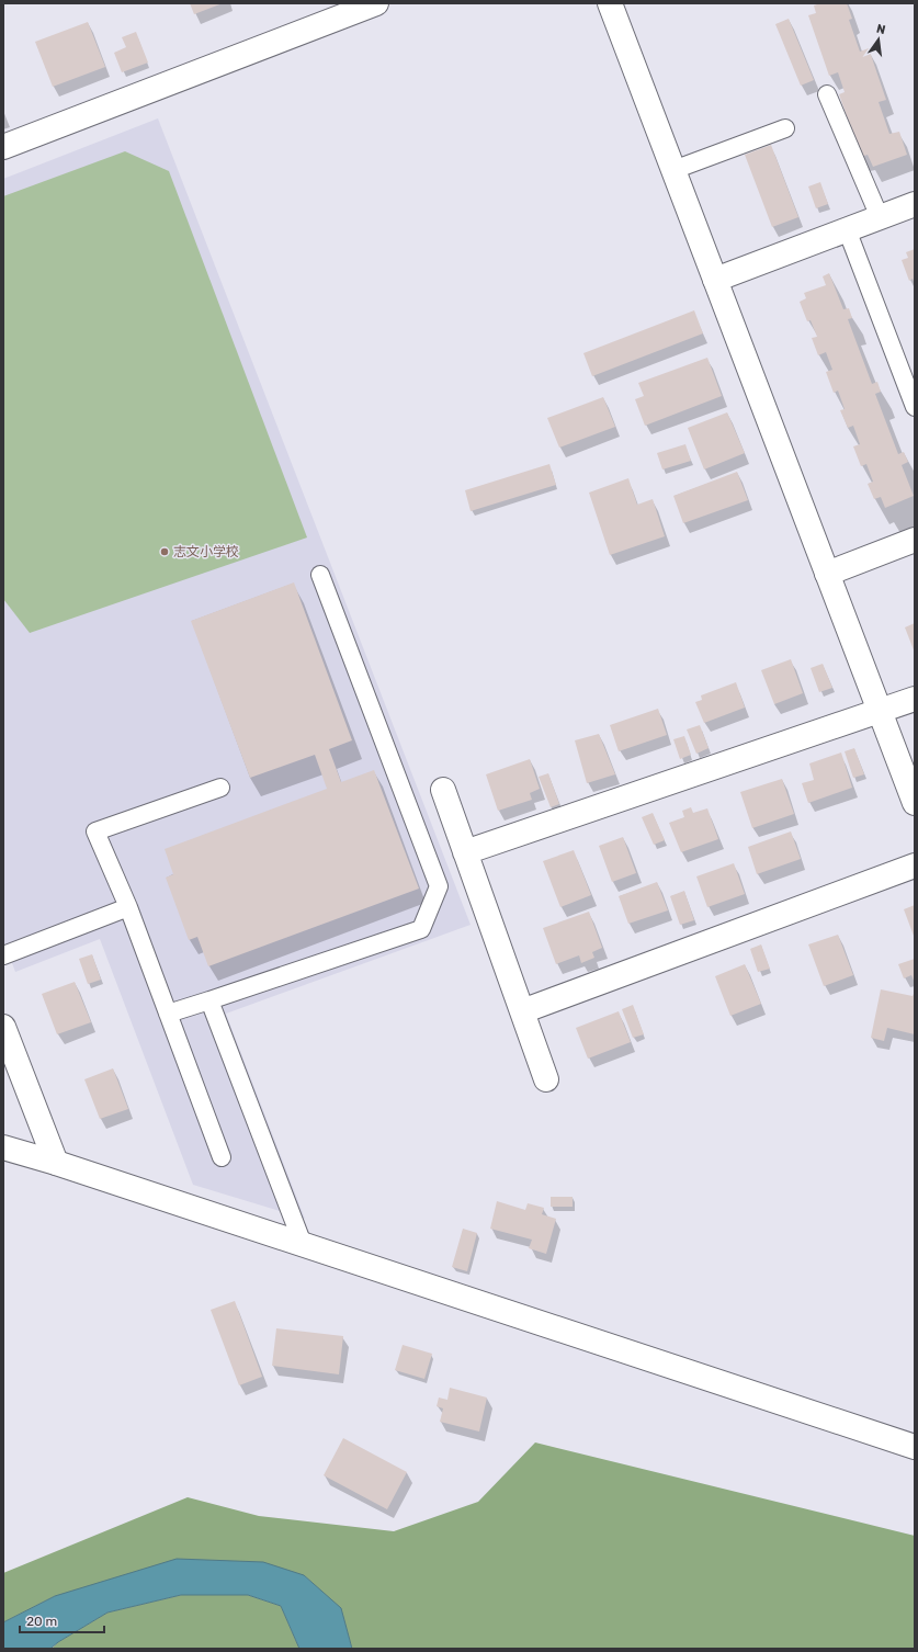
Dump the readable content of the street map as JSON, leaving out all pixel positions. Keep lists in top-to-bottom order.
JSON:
{
  "places": ["志文小学校"],
  "scale_bar": "20 m",
  "north": "top"
}
